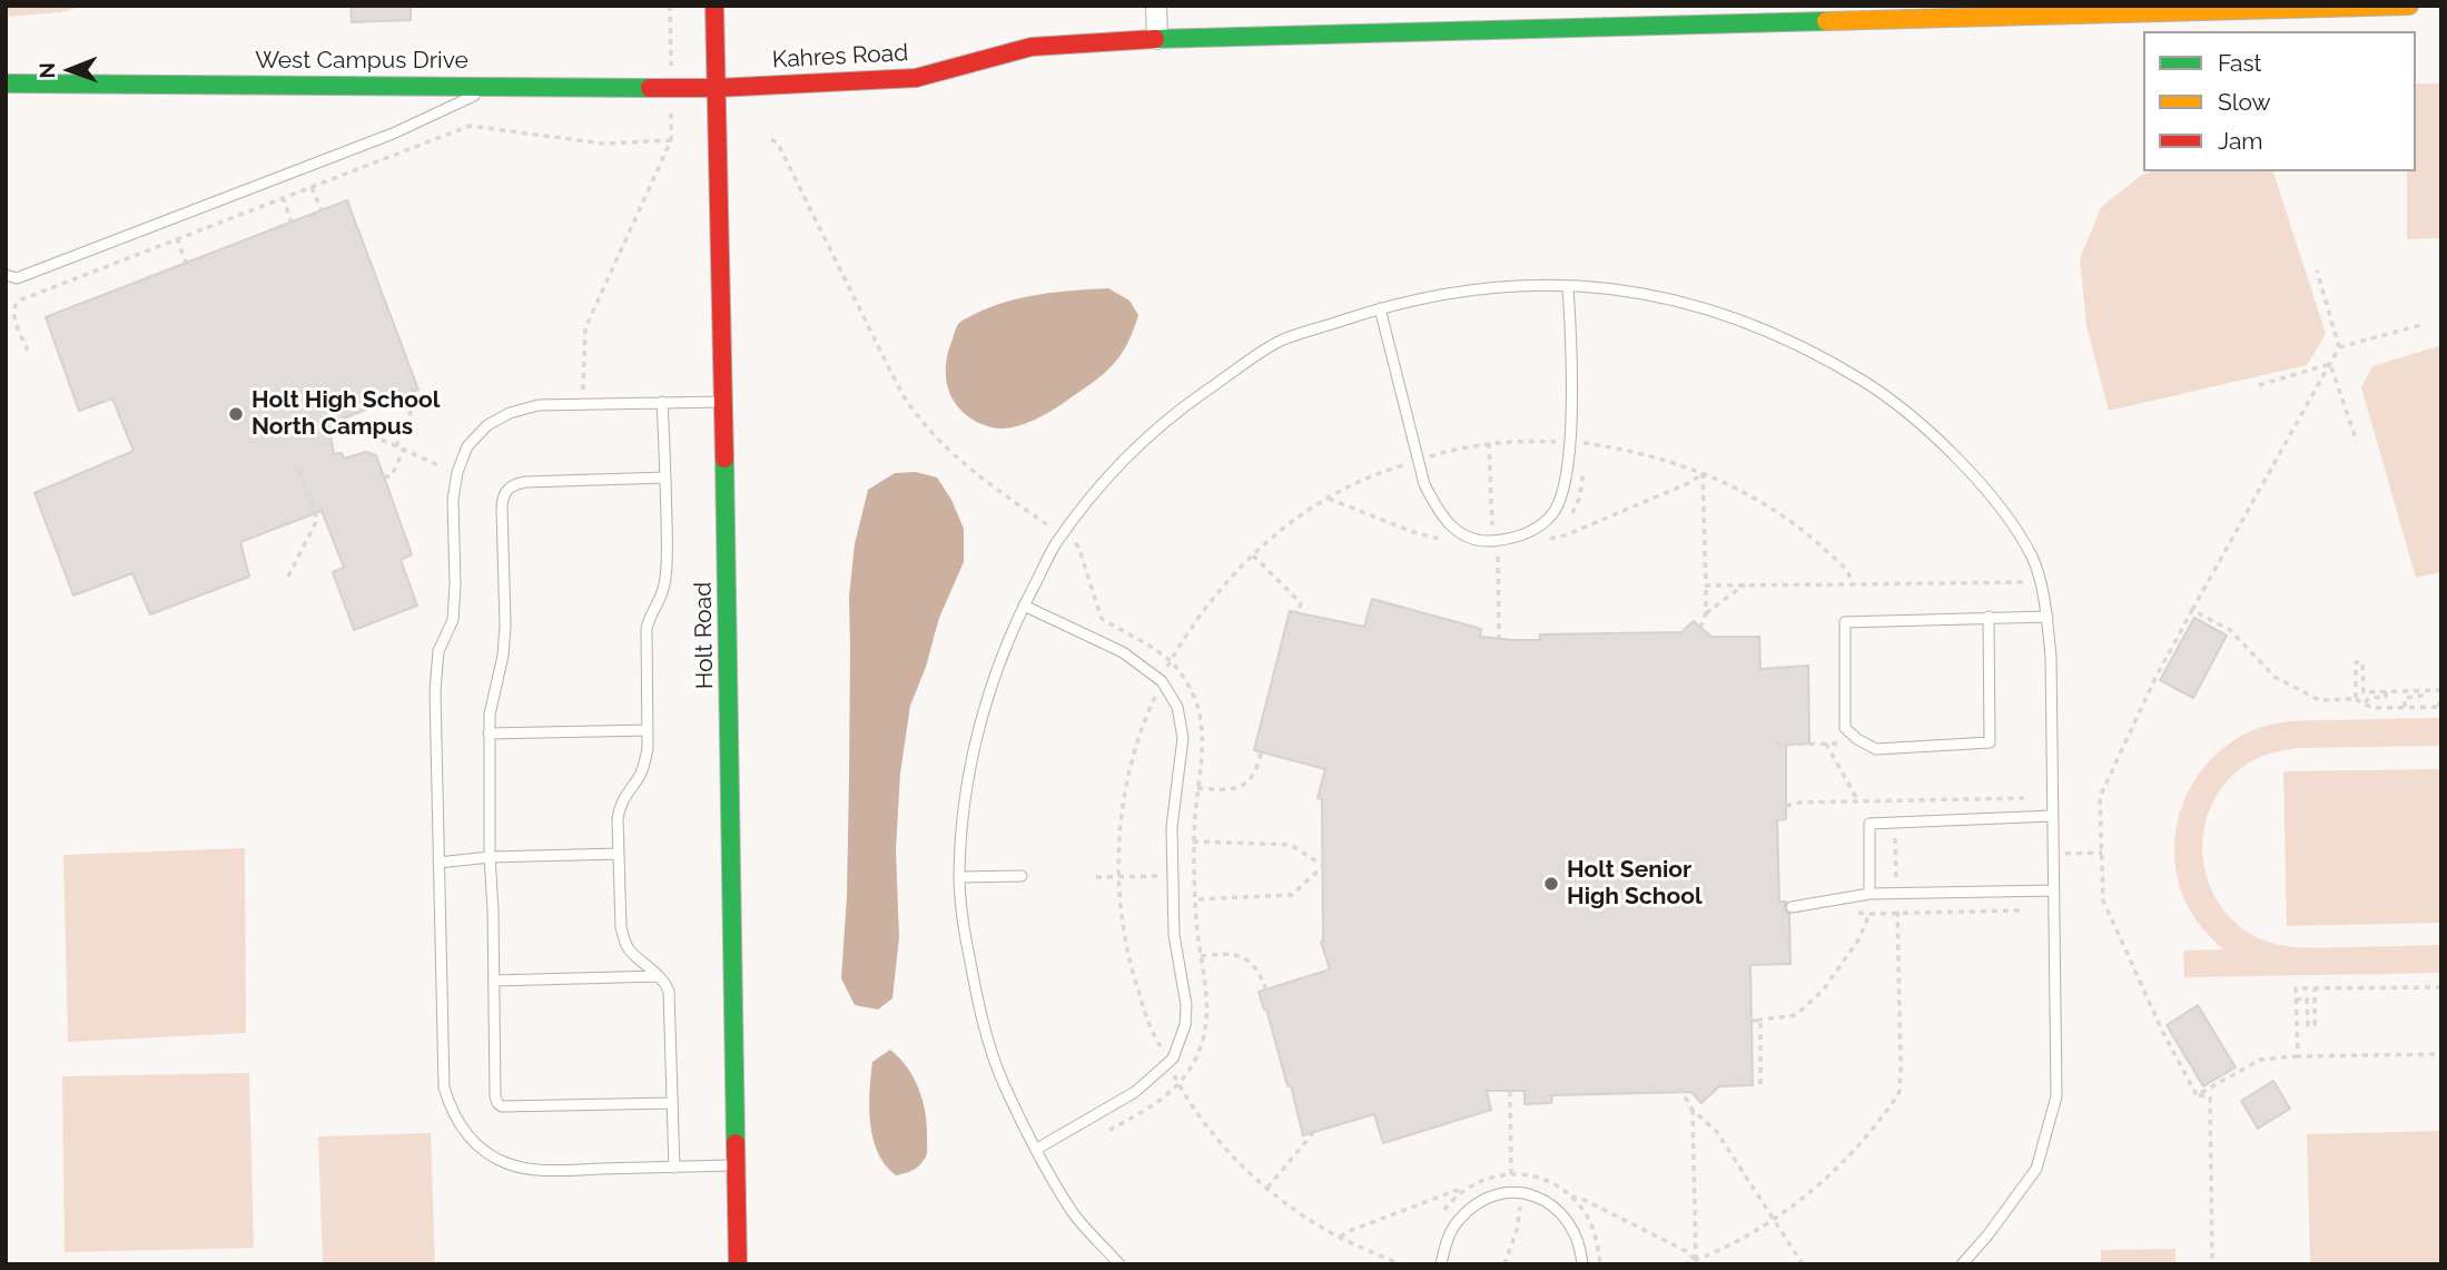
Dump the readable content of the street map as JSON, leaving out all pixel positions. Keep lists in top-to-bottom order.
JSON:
{
  "streets": {
    "street": ["Kahres Road", "West Campus Drive", "Holt Road"]
  },
  "crossings": [
    ["Kahres Road", "West Campus Drive"],
    ["Kahres Road", "Holt Road"],
    ["West Campus Drive", "Holt Road"]
  ],
  "places": ["Holt High School North Campus", "Holt Senior High School"],
  "legend": ["Fast", "Slow", "Jam"],
  "north": "left"
}
